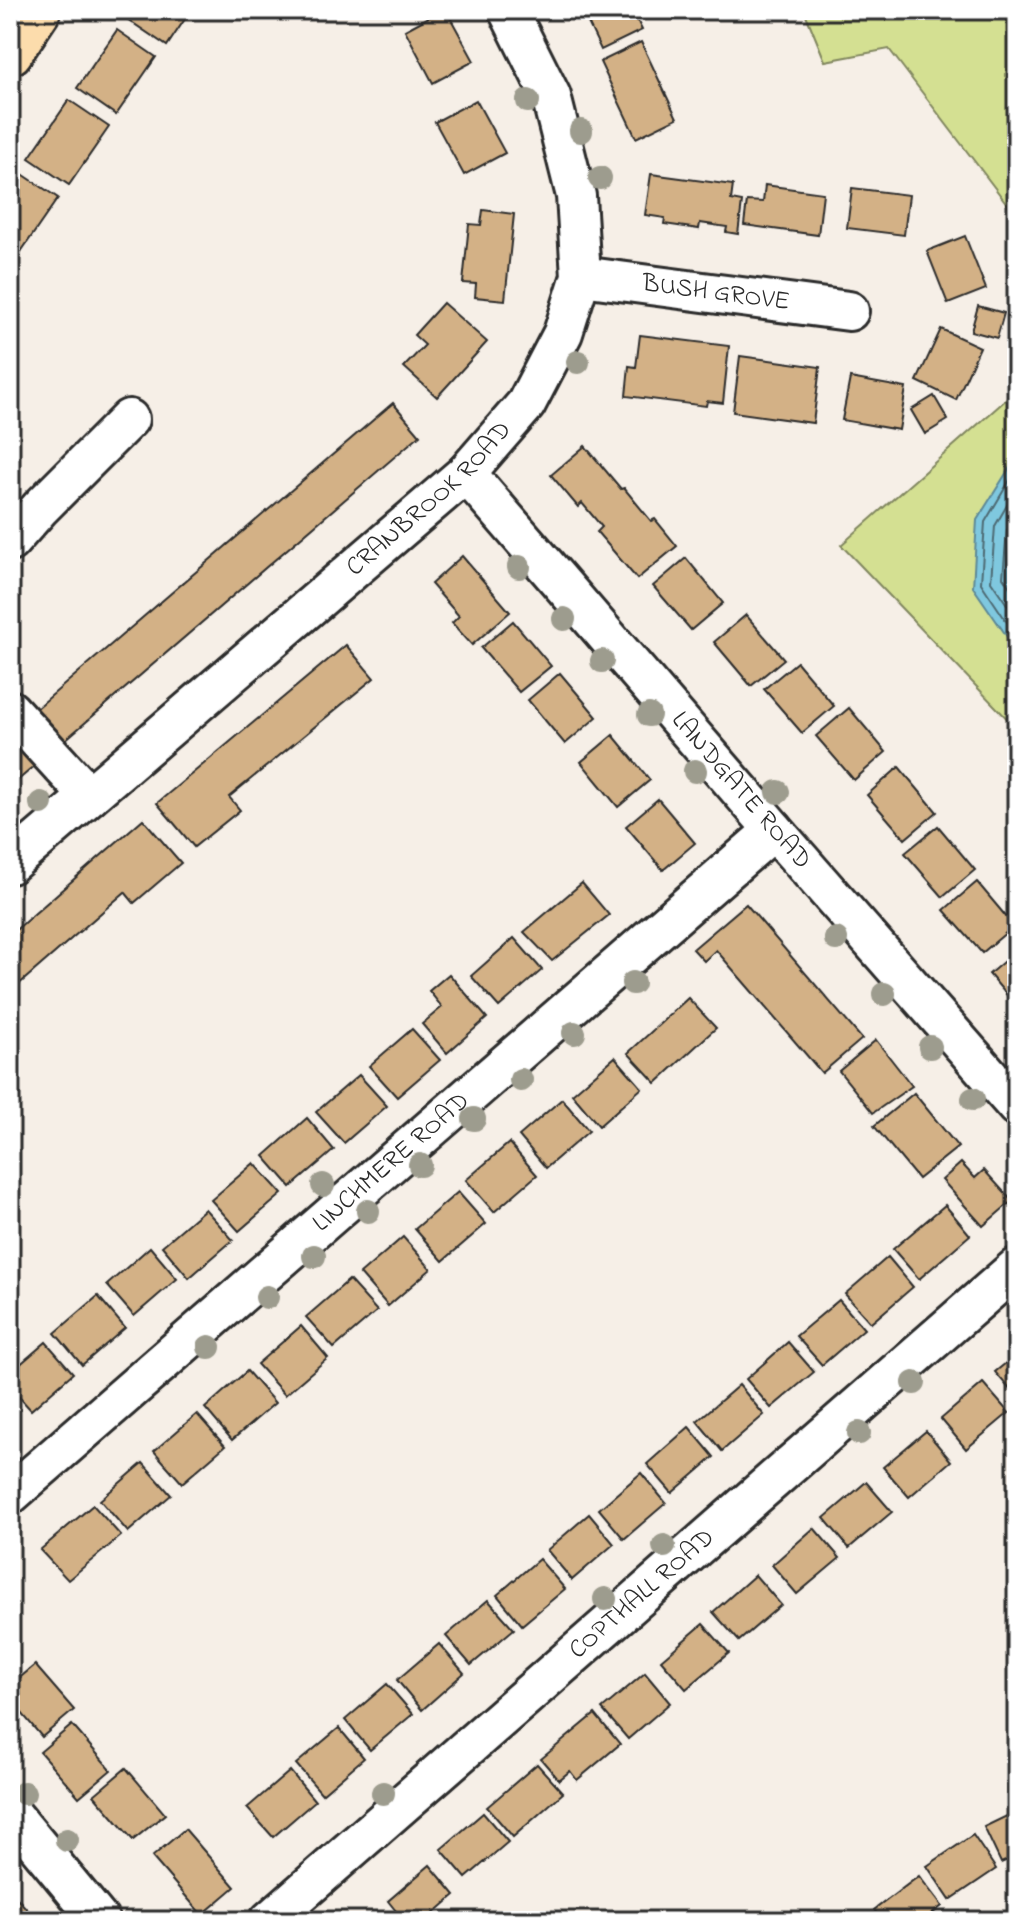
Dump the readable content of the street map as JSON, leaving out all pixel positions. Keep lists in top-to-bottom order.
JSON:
{
  "streets": {
    "street": [
      "BUSH GROVE",
      "CRANBROOK ROAD",
      "LANDGATE ROAD",
      "LINCHMERE ROAD",
      "COPTHALL ROAD"
    ]
  },
  "crossings": [
    ["BUSH GROVE", "CRANBROOK ROAD"],
    ["CRANBROOK ROAD", "LANDGATE ROAD"],
    ["LANDGATE ROAD", "LINCHMERE ROAD"]
  ]
}
